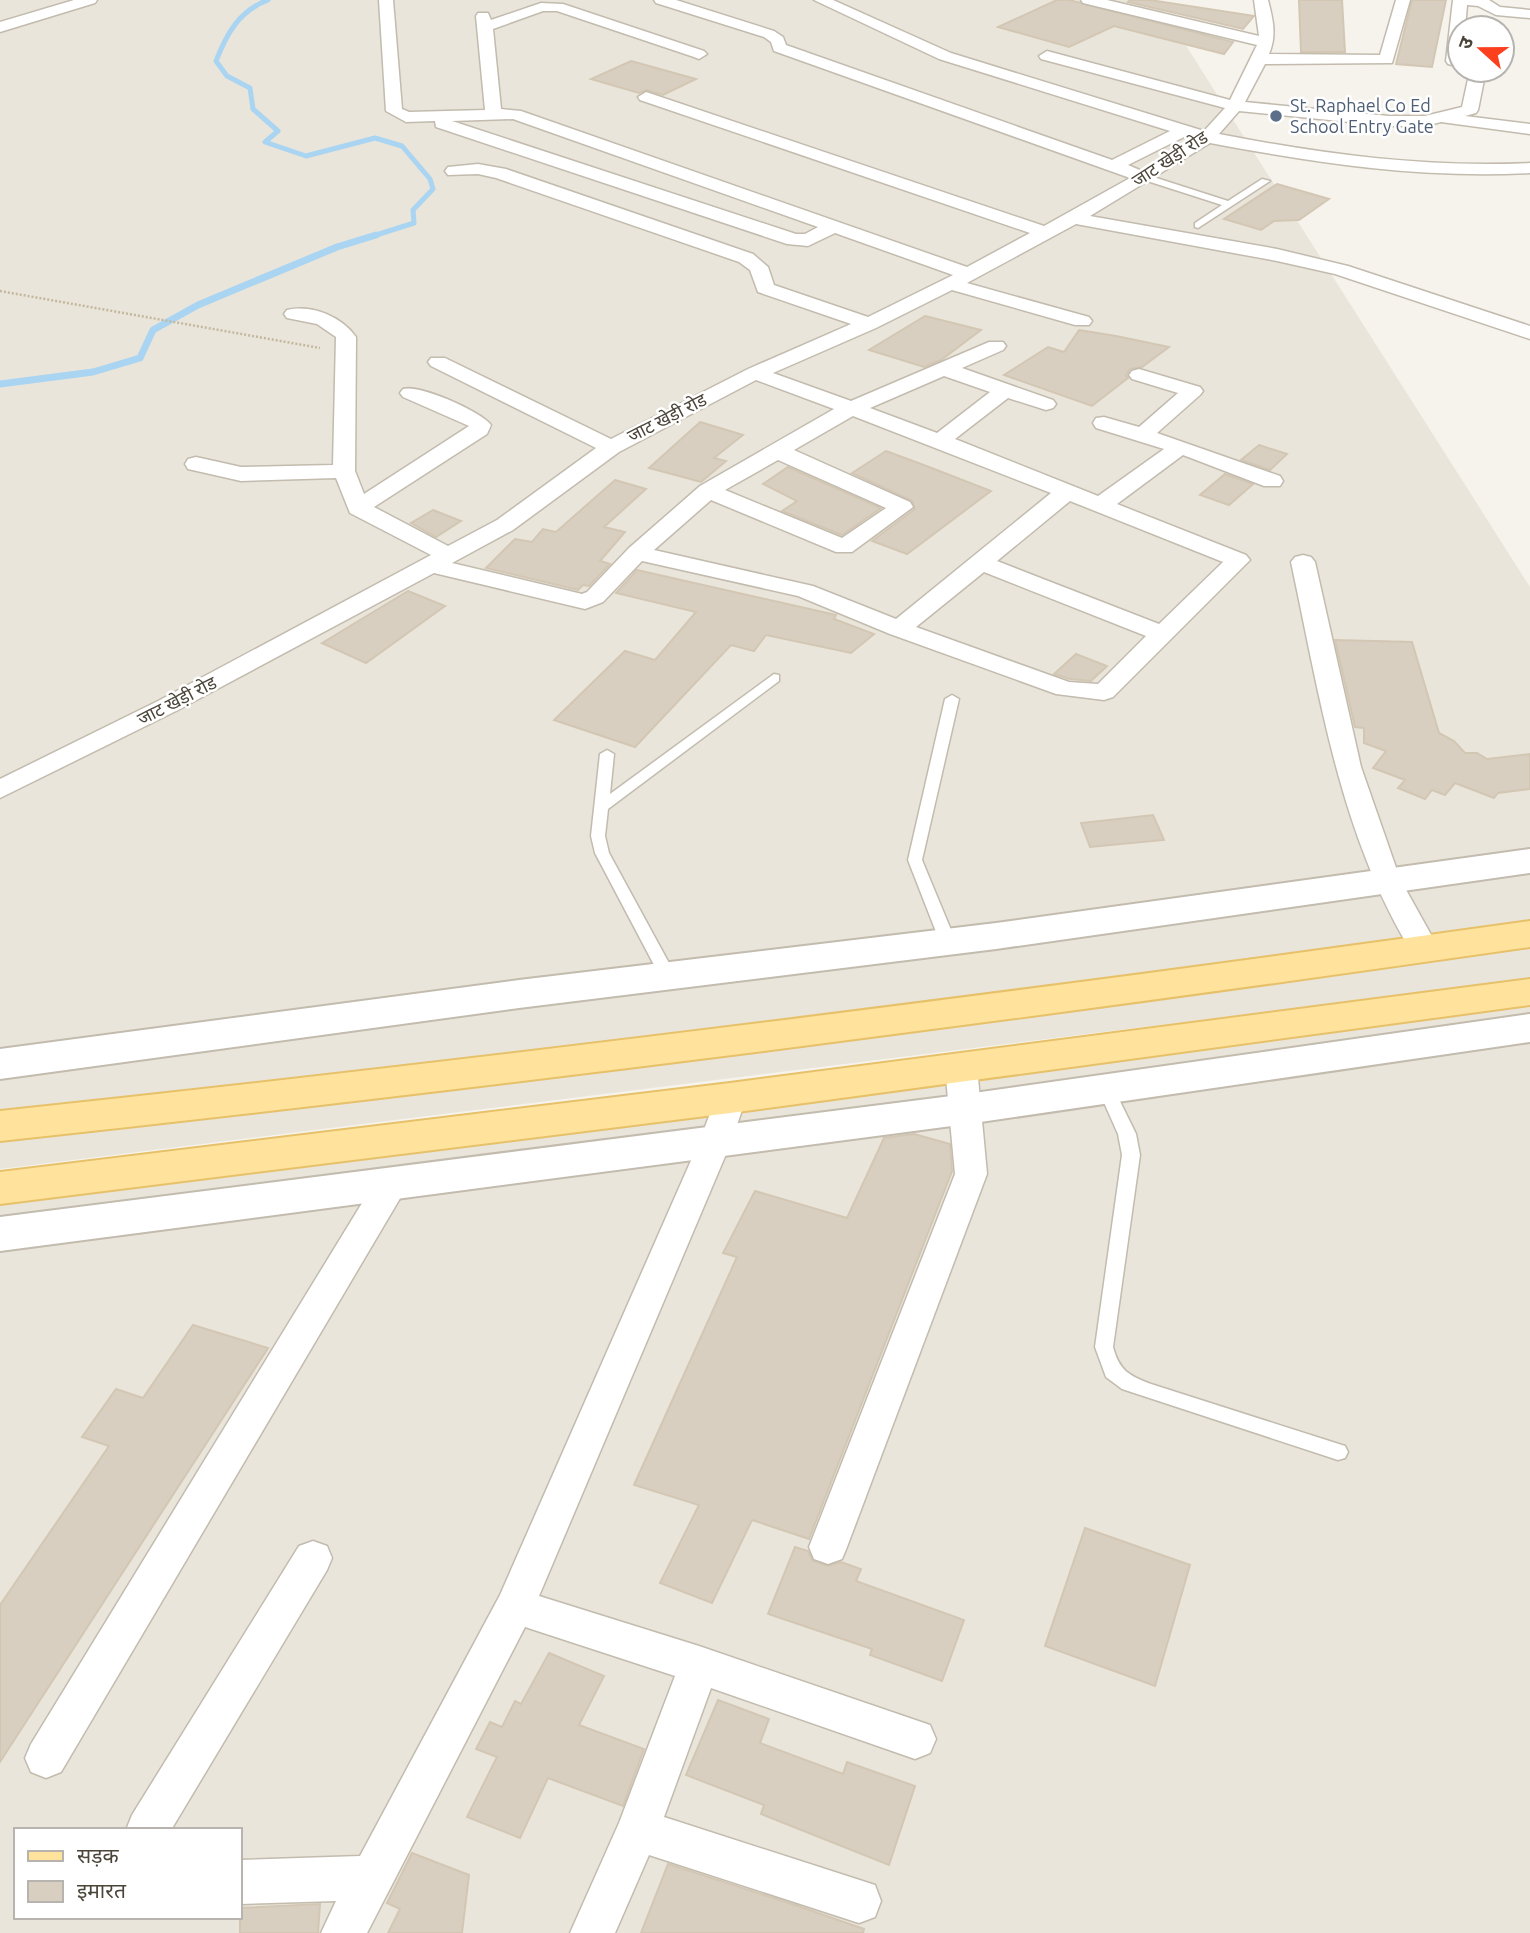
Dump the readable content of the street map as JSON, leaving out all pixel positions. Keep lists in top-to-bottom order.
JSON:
{
  "streets": {
    "street": ["जाट खेड़ी रोड"]
  },
  "places": ["St. Raphael Co Ed School Entry Gate"],
  "legend": ["सड़क", "इमारत"],
  "north": "left"
}
